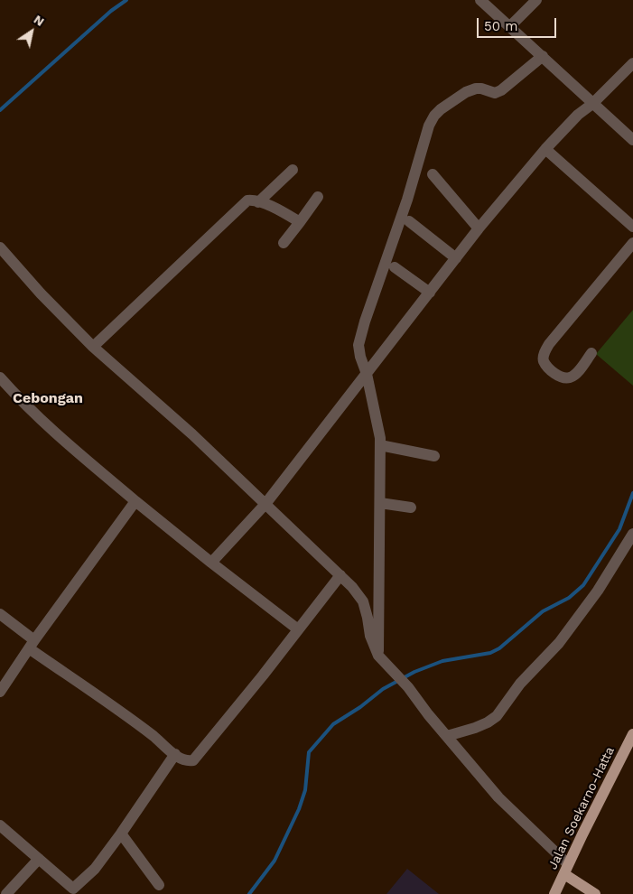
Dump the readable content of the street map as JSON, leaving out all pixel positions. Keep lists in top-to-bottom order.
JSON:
{
  "streets": {
    "main road": ["Jalan Soekarno-Hatta"]
  },
  "districts": ["Cebongan"],
  "scale_bar": "50 m",
  "north": "top right"
}
